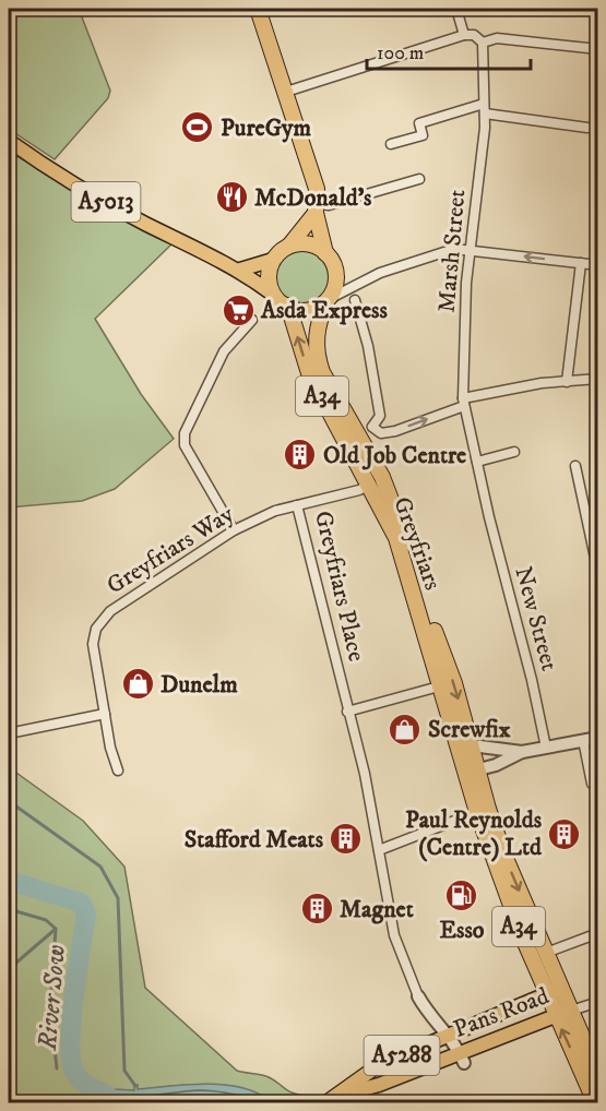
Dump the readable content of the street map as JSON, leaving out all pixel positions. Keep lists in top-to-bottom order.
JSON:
{
  "streets": {
    "highway": ["A34", "Greyfriars"],
    "main road": ["A5013", "Pans Road", "A5288"],
    "street": [
      "Marsh Street",
      "Greyfriars Way",
      "Greyfriars Place",
      "New Street"
    ]
  },
  "crossings": [
    ["A5013", "A34"],
    ["A5013", "Greyfriars"],
    ["Marsh Street", "New Street"],
    ["A34", "Greyfriars"],
    ["A34", "Pans Road"],
    ["Greyfriars", "Greyfriars Place"],
    ["Greyfriars Way", "Greyfriars Place"],
    ["Greyfriars Place", "Pans Road"]
  ],
  "water": ["River Sow"],
  "places": {
    "sports": ["PureGym"],
    "restaurant": ["McDonald's"],
    "supermarket": ["Asda Express"],
    "building": [
      "Old Job Centre",
      "Paul Reynolds (Centre) Ltd",
      "Stafford Meats",
      "Magnet"
    ],
    "shop": ["Dunelm", "Screwfix"],
    "fuel station": ["Esso"]
  },
  "scale_bar": "100 m"
}
